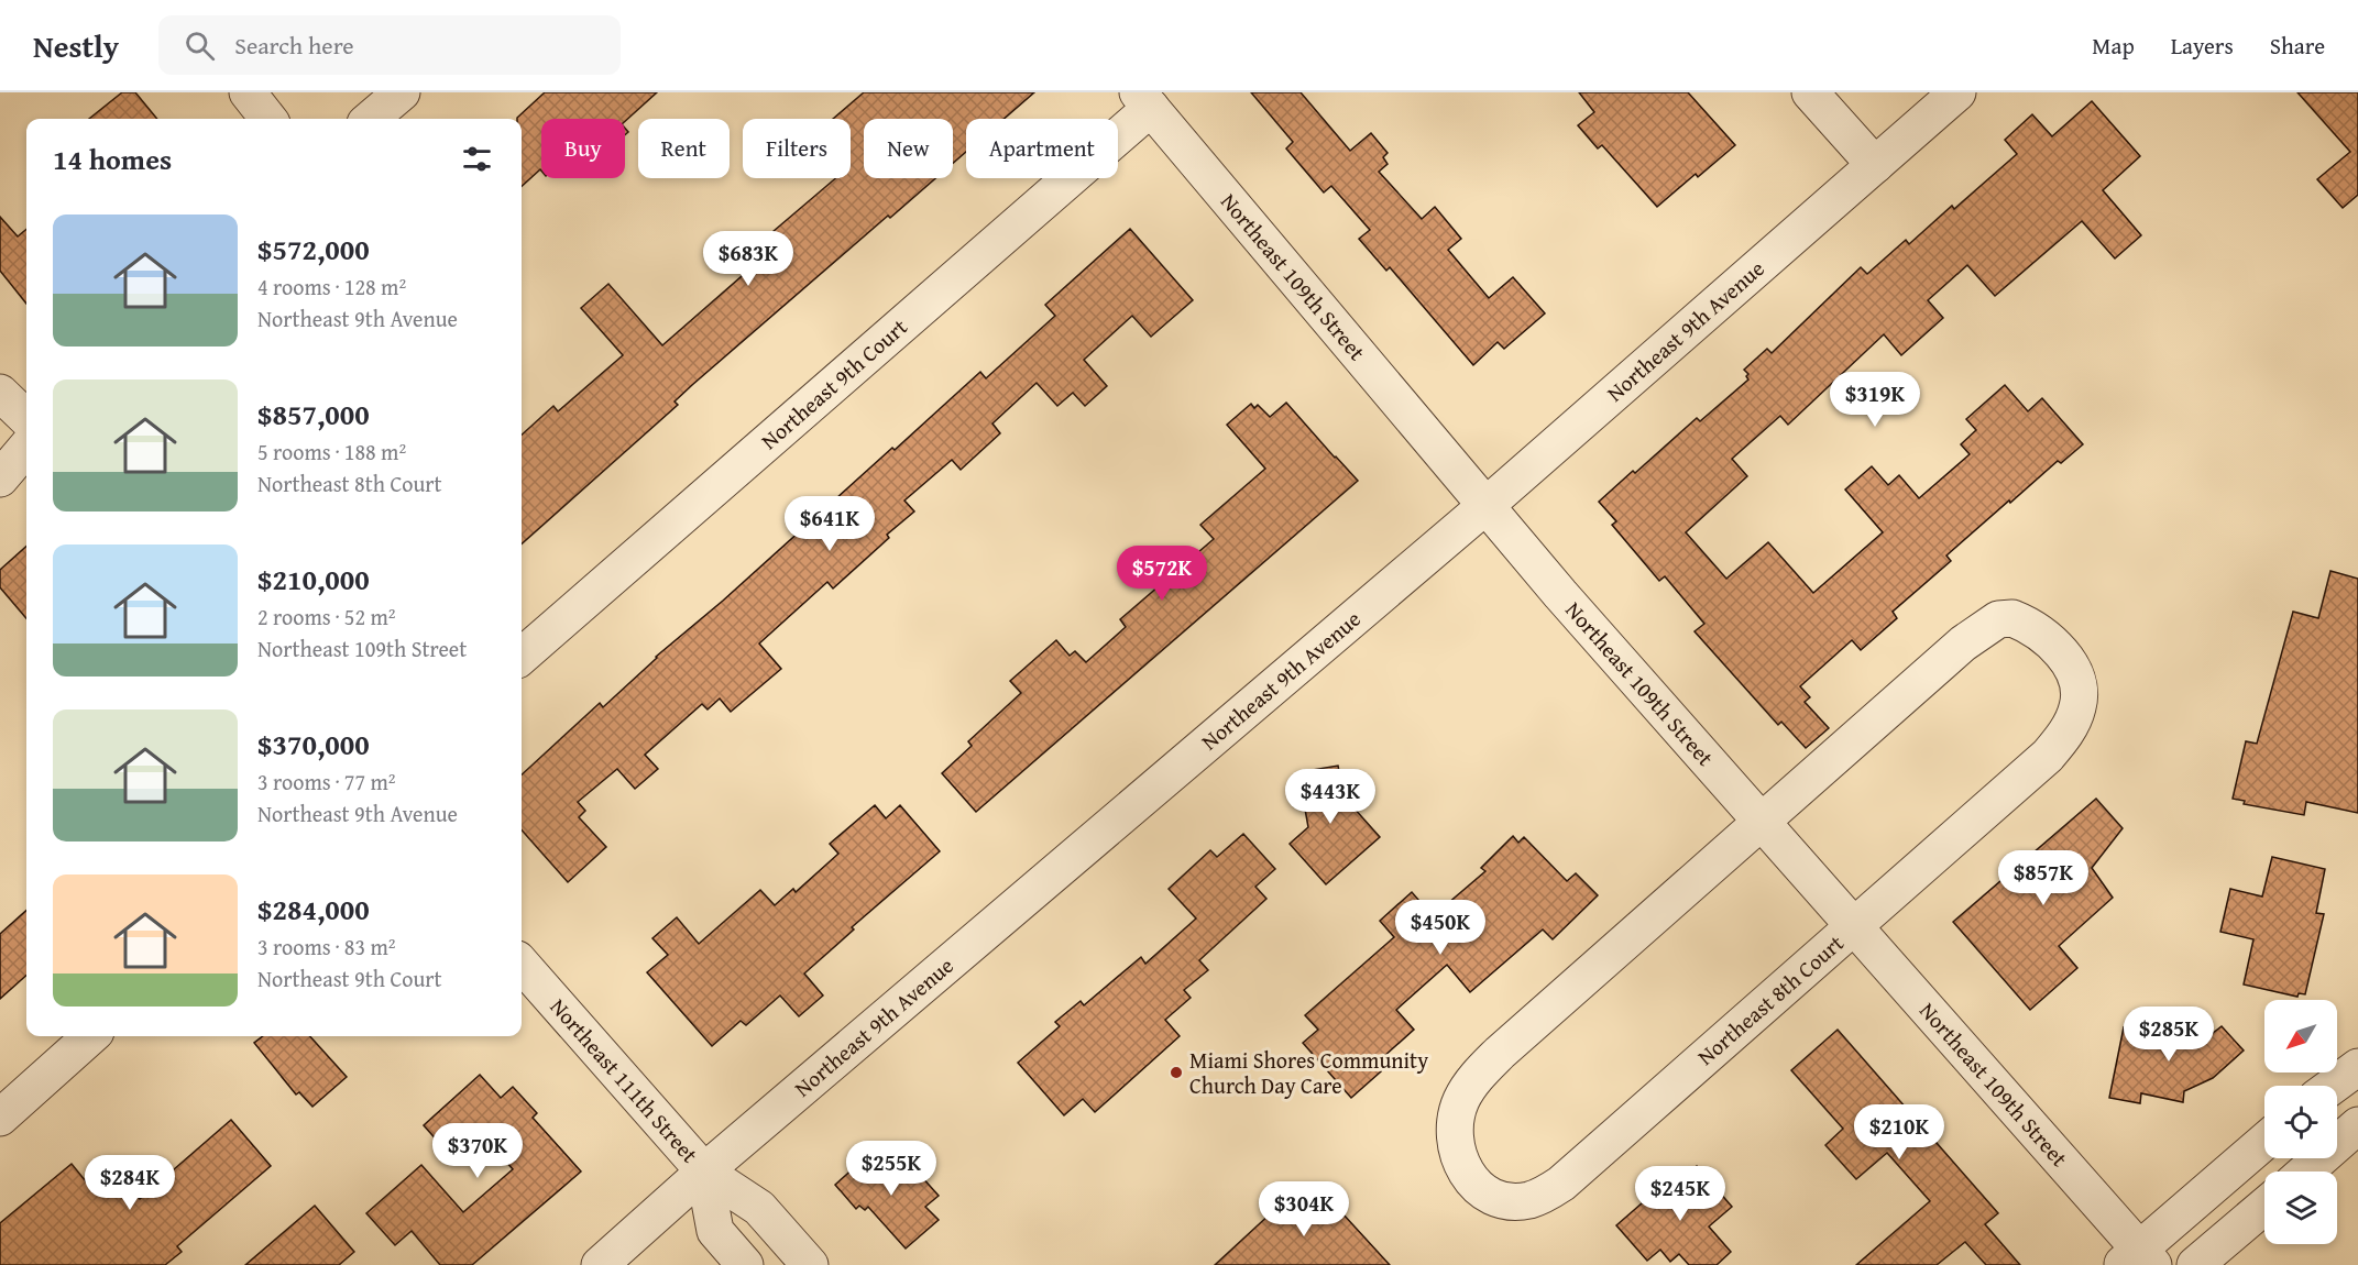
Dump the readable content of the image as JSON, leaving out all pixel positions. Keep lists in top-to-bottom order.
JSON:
{
  "streets": {
    "street": [
      "Northeast 109th Street",
      "Northeast 9th Avenue",
      "Northeast 9th Court",
      "Northeast 8th Court",
      "Northeast 111th Street"
    ]
  },
  "crossings": [
    ["Northeast 109th Street", "Northeast 9th Avenue"],
    ["Northeast 109th Street", "Northeast 9th Court"],
    ["Northeast 109th Street", "Northeast 8th Court"],
    ["Northeast 9th Avenue", "Northeast 111th Street"]
  ],
  "places": ["Miami Shores Community Church Day Care"],
  "north": "bottom left",
  "page": {
    "header": "Nestly",
    "search": "Search here",
    "nav": ["Map", "Layers", "Share"],
    "chip": [
      "Buy",
      "Rent",
      "Filters",
      "New",
      "Apartment"
    ],
    "heading": "14 homes",
    "list": [
      {
        "name": "$572,000",
        "note": "4 rooms · 128 m² · Northeast 9th Avenue"
      },
      {
        "name": "$857,000",
        "note": "5 rooms · 188 m² · Northeast 8th Court"
      },
      {
        "name": "$210,000",
        "note": "2 rooms · 52 m² · Northeast 109th Street"
      },
      {
        "name": "$370,000",
        "note": "3 rooms · 77 m² · Northeast 9th Avenue"
      },
      {
        "name": "$284,000",
        "note": "3 rooms · 83 m² · Northeast 9th Court"
      }
    ],
    "price": [
      "$683K",
      "$319K",
      "$641K",
      "$572K",
      "$443K",
      "$857K",
      "$450K",
      "$285K",
      "$210K",
      "$370K",
      "$255K",
      "$284K",
      "$245K",
      "$304K"
    ]
  }
}
